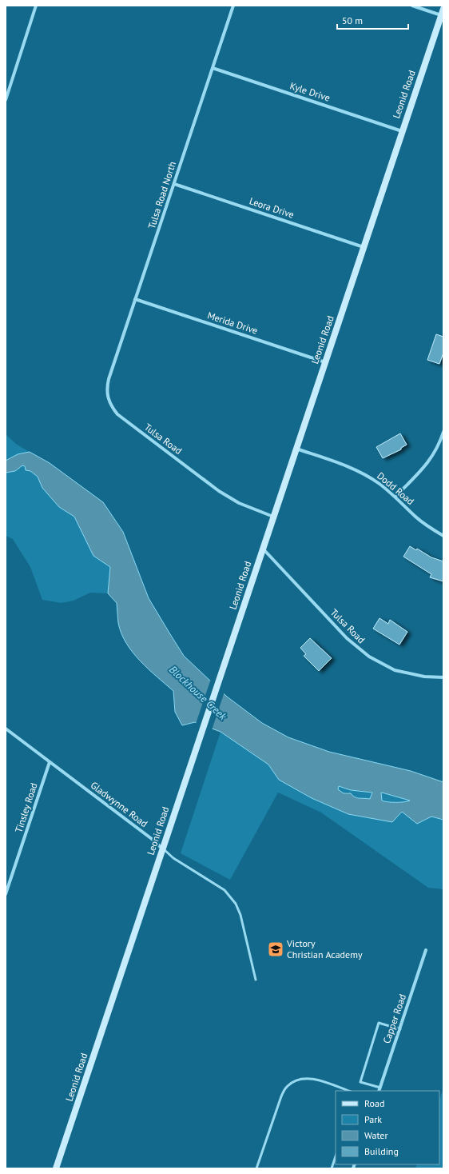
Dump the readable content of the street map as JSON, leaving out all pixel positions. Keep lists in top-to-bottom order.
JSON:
{
  "streets": {
    "street": [
      "Kyle Drive",
      "Leonid Road",
      "Tulsa Road North",
      "Leora Drive",
      "Merida Drive",
      "Tulsa Road",
      "Dodd Road",
      "Gladwynne Road",
      "Tinsley Road",
      "Capper Road"
    ]
  },
  "crossings": [
    ["Kyle Drive", "Leonid Road"],
    ["Kyle Drive", "Tulsa Road North"],
    ["Leonid Road", "Leora Drive"],
    ["Leonid Road", "Merida Drive"],
    ["Leonid Road", "Tulsa Road"],
    ["Leonid Road", "Dodd Road"],
    ["Leonid Road", "Gladwynne Road"],
    ["Tulsa Road North", "Leora Drive"],
    ["Tulsa Road North", "Merida Drive"],
    ["Tulsa Road North", "Tulsa Road"],
    ["Gladwynne Road", "Tinsley Road"]
  ],
  "water": ["Blockhouse Creek"],
  "places": {
    "school or university": ["Victory Christian Academy"]
  },
  "legend": [
    "Road",
    "Park",
    "Water",
    "Building"
  ],
  "scale_bar": "50 m"
}
